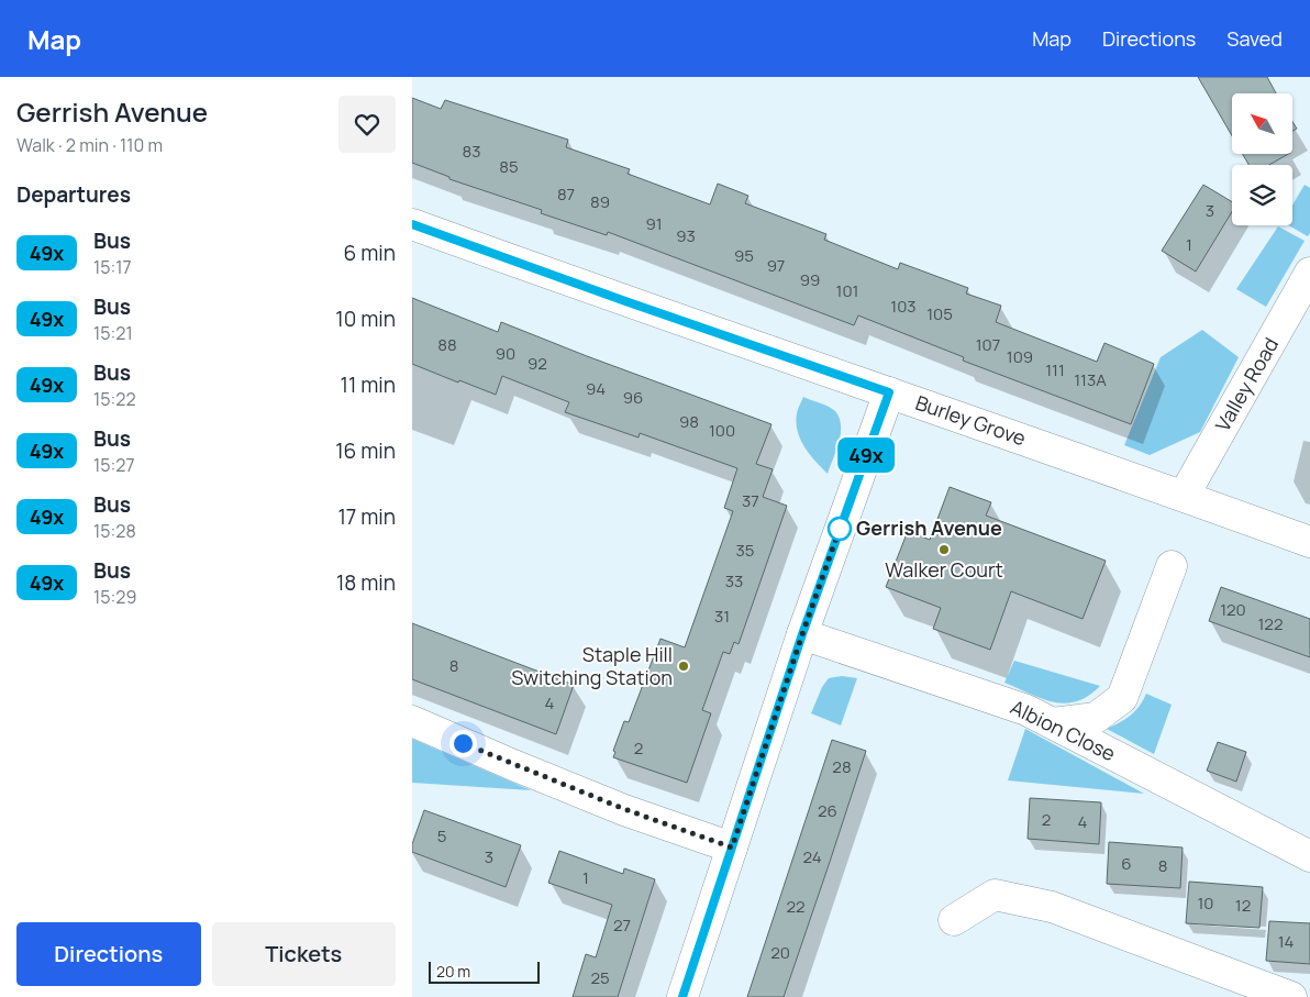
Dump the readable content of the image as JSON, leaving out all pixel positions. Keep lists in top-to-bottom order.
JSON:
{
  "streets": {
    "street": ["Valley Road", "Burley Grove", "Albion Close"]
  },
  "crossings": [
    ["Valley Road", "Burley Grove"]
  ],
  "places": ["Gerrish Avenue", "Walker Court", "Staple Hill Switching Station"],
  "lines": ["bus line 49x"],
  "house_numbers": [
    "83",
    "85",
    "87",
    "89",
    "3",
    "91",
    "93",
    "1",
    "95",
    "97",
    "99",
    "101",
    "103",
    "105",
    "88",
    "107",
    "90",
    "109",
    "92",
    "111",
    "113A",
    "94",
    "96",
    "98",
    "100",
    "37",
    "35",
    "33",
    "120",
    "31",
    "122",
    "8",
    "4",
    "2",
    "28",
    "26",
    "2",
    "4",
    "5",
    "3",
    "24",
    "6",
    "8",
    "1",
    "10",
    "12",
    "22",
    "27",
    "14",
    "20",
    "25"
  ],
  "scale_bar": "20 m",
  "north": "top left",
  "page": {
    "header": "Map",
    "nav": ["Map", "Directions", "Saved"],
    "heading": [
      ["Gerrish Avenue", "Walk · 2 min · 110 m"],
      "Departures"
    ],
    "on_map": "49x",
    "list": [
      {
        "mark": "49x",
        "name": "Bus",
        "note": "15:17",
        "value": "6 min"
      },
      {
        "mark": "49x",
        "name": "Bus",
        "note": "15:21",
        "value": "10 min"
      },
      {
        "mark": "49x",
        "name": "Bus",
        "note": "15:22",
        "value": "11 min"
      },
      {
        "mark": "49x",
        "name": "Bus",
        "note": "15:27",
        "value": "16 min"
      },
      {
        "mark": "49x",
        "name": "Bus",
        "note": "15:28",
        "value": "17 min"
      },
      {
        "mark": "49x",
        "name": "Bus",
        "note": "15:29",
        "value": "18 min"
      }
    ],
    "buttons": ["Directions", "Tickets"],
    "scale": "20 m"
  }
}
